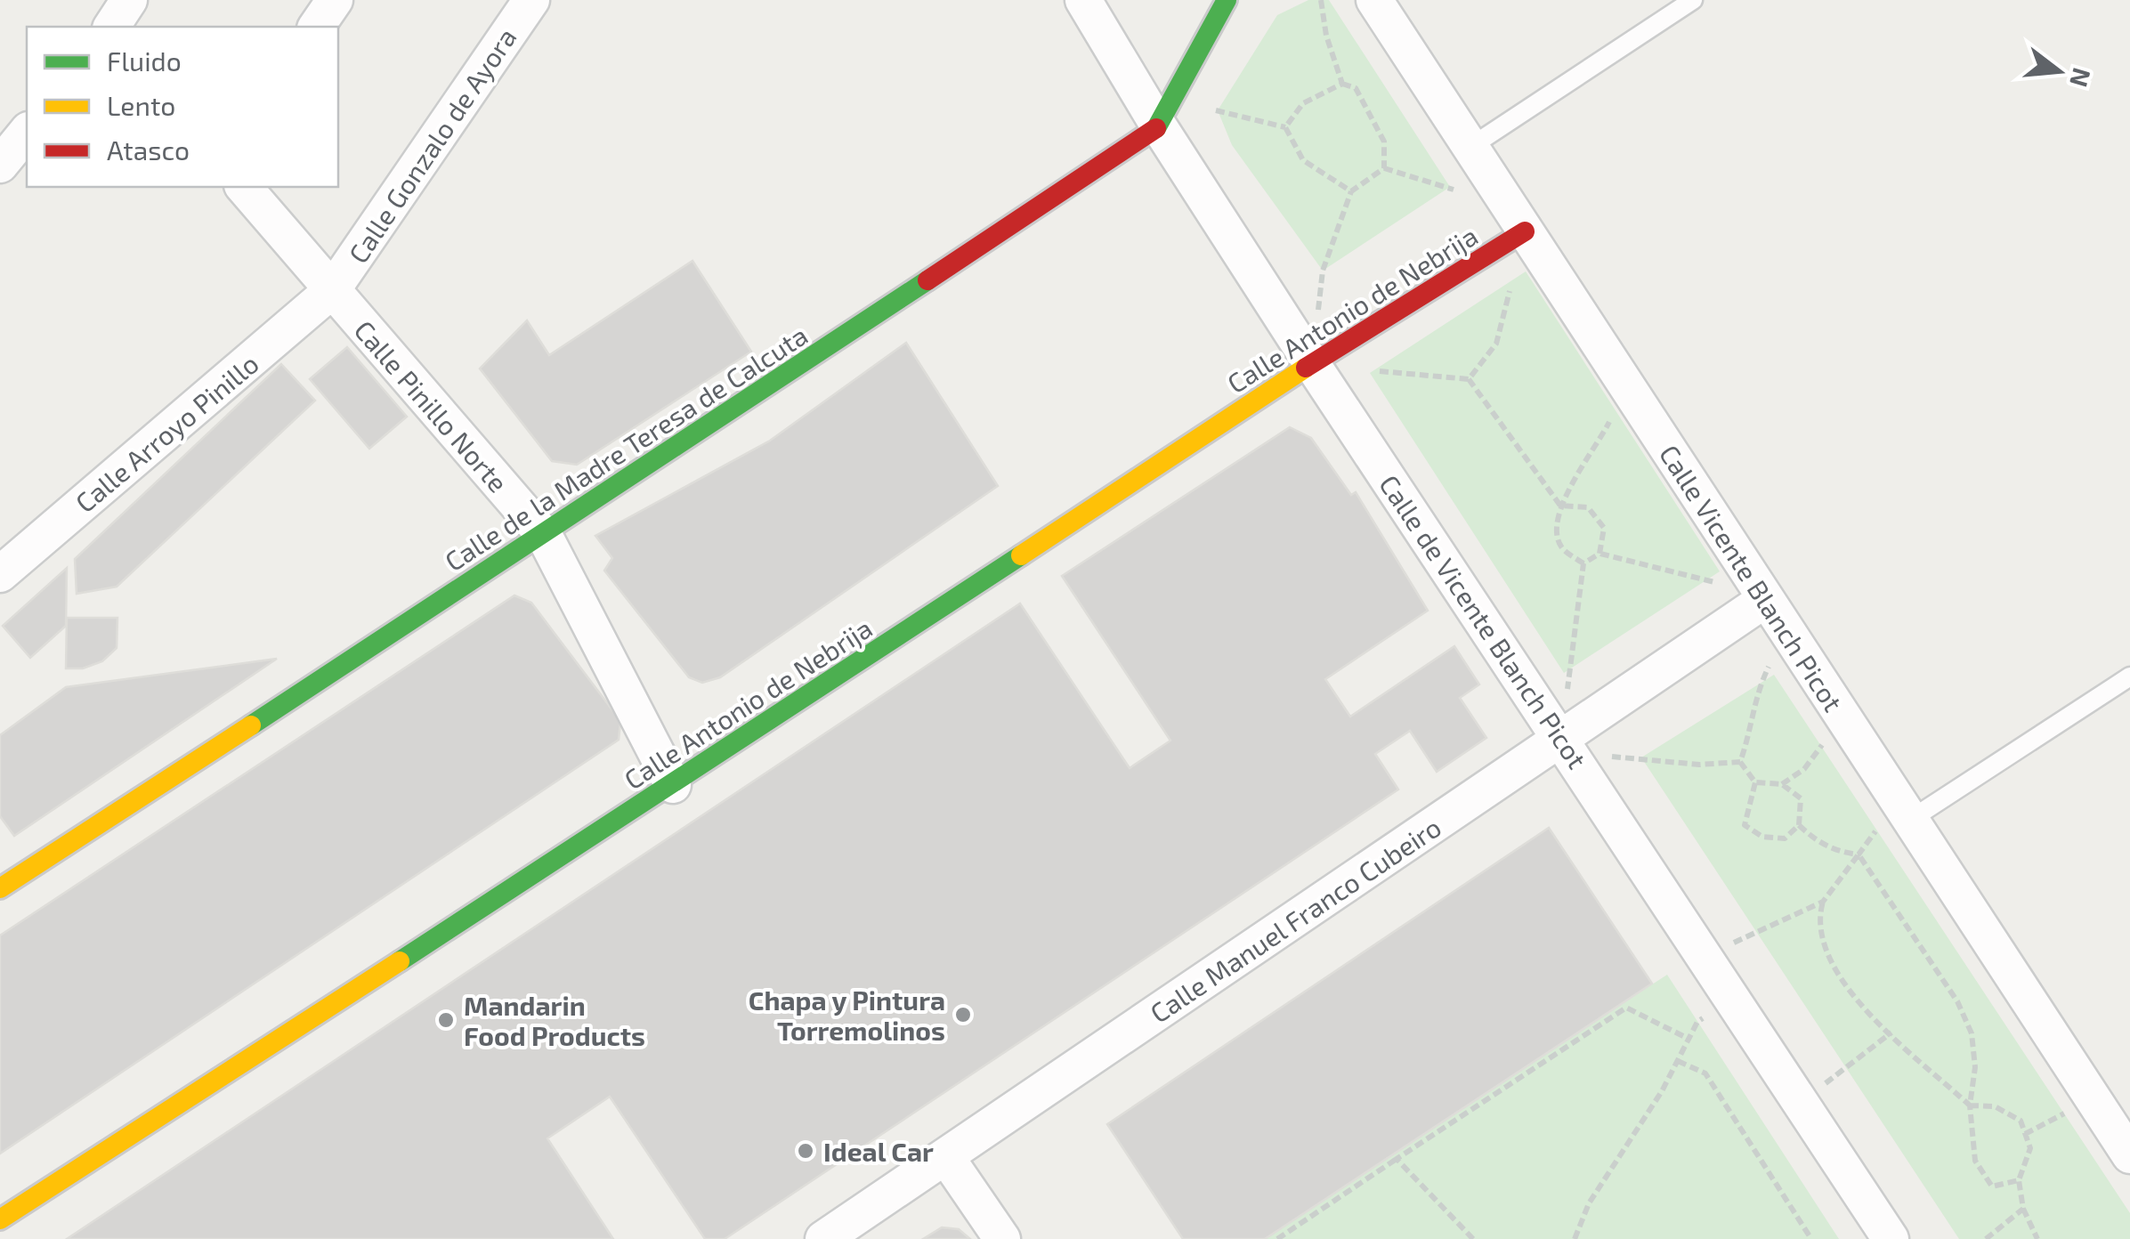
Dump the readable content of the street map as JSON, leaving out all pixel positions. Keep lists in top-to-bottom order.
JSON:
{
  "streets": {
    "street": [
      "Calle Gonzalo de Ayora",
      "Calle Antonio de Nebrija",
      "Calle Pinillo Norte",
      "Calle Arroyo Pinillo",
      "Calle de la Madre Teresa de Calcuta",
      "Calle Vicente Blanch Picot",
      "Calle de Vicente Blanch Picot",
      "Calle Manuel Franco Cubeiro"
    ]
  },
  "crossings": [
    ["Calle Gonzalo de Ayora", "Calle Pinillo Norte"],
    ["Calle Gonzalo de Ayora", "Calle Arroyo Pinillo"],
    ["Calle Antonio de Nebrija", "Calle Pinillo Norte"],
    ["Calle Antonio de Nebrija", "Calle Vicente Blanch Picot"],
    ["Calle Antonio de Nebrija", "Calle de Vicente Blanch Picot"],
    ["Calle Pinillo Norte", "Calle Arroyo Pinillo"],
    ["Calle Pinillo Norte", "Calle de la Madre Teresa de Calcuta"],
    ["Calle de la Madre Teresa de Calcuta", "Calle de Vicente Blanch Picot"],
    ["Calle Vicente Blanch Picot", "Calle Manuel Franco Cubeiro"],
    ["Calle de Vicente Blanch Picot", "Calle Manuel Franco Cubeiro"]
  ],
  "places": ["Chapa y Pintura Torremolinos", "Mandarin Food Products", "Ideal Car"],
  "legend": ["Fluido", "Lento", "Atasco"],
  "north": "right"
}
